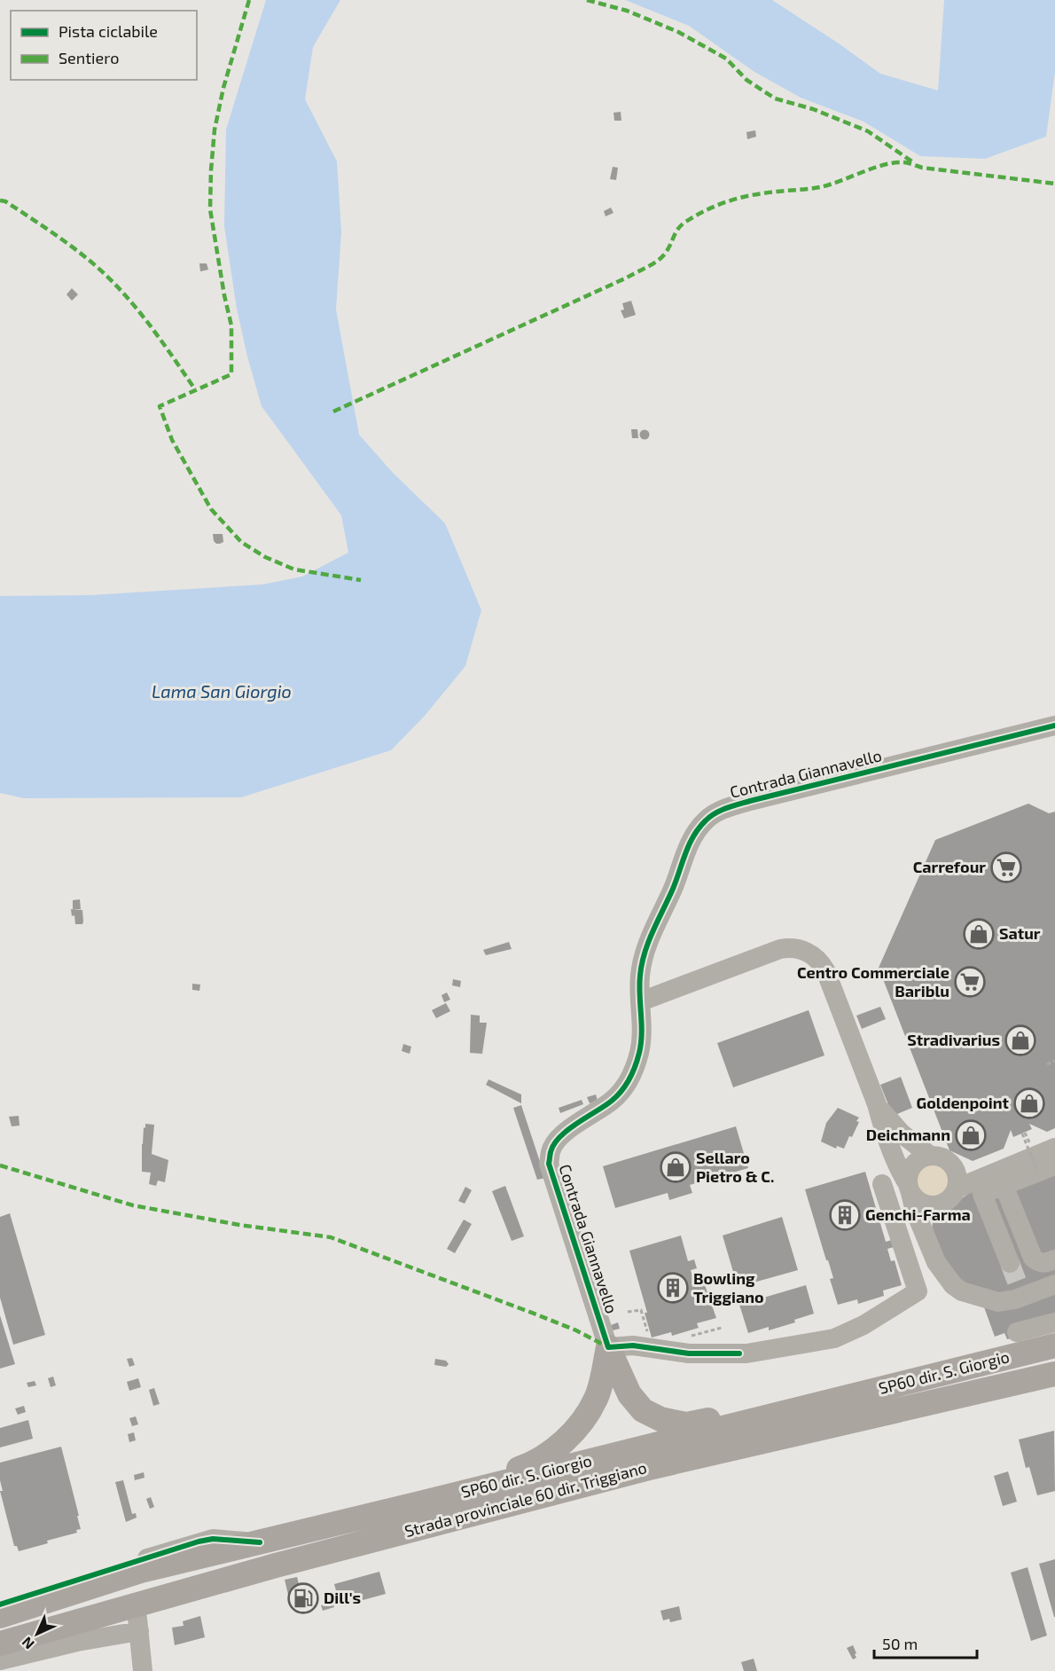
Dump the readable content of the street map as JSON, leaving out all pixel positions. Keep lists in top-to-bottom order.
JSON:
{
  "streets": {
    "main road": ["SP60 dir. S. Giorgio", "Strada provinciale 60 dir. Triggiano"],
    "street": ["Contrada Giannavello"]
  },
  "water": ["Lama San Giorgio"],
  "places": {
    "supermarket": ["Carrefour", "Centro Commerciale Bariblu"],
    "shop": [
      "Satur",
      "Stradivarius",
      "Goldenpoint",
      "Deichmann",
      "Sellaro Pietro & C."
    ],
    "building": ["Genchi-Farma", "Bowling Triggiano"],
    "fuel station": ["Dill's"]
  },
  "legend": ["Pista ciclabile", "Sentiero"],
  "scale_bar": "50 m",
  "north": "bottom left"
}
